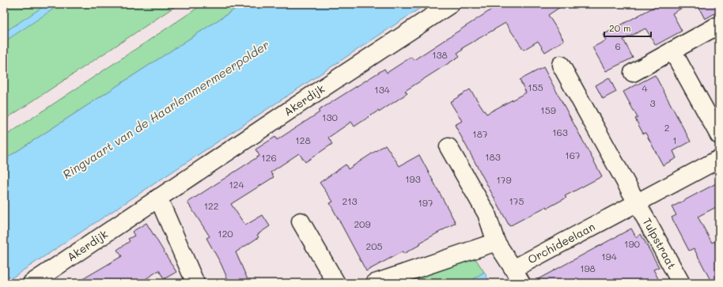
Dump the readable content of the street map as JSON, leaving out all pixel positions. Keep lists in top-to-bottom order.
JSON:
{
  "streets": {
    "street": ["Akerdijk", "Tulpstraat", "Orchideelaan"]
  },
  "crossings": [
    ["Tulpstraat", "Orchideelaan"]
  ],
  "water": ["Ringvaart van de Haarlemmermeerpolder"],
  "house_numbers": [
    "6",
    "138",
    "155",
    "4",
    "134",
    "3",
    "159",
    "130",
    "2",
    "163",
    "187",
    "128",
    "1",
    "167",
    "183",
    "126",
    "193",
    "179",
    "124",
    "213",
    "175",
    "197",
    "122",
    "209",
    "120",
    "190",
    "205",
    "194",
    "198"
  ],
  "scale_bar": "20 m"
}
